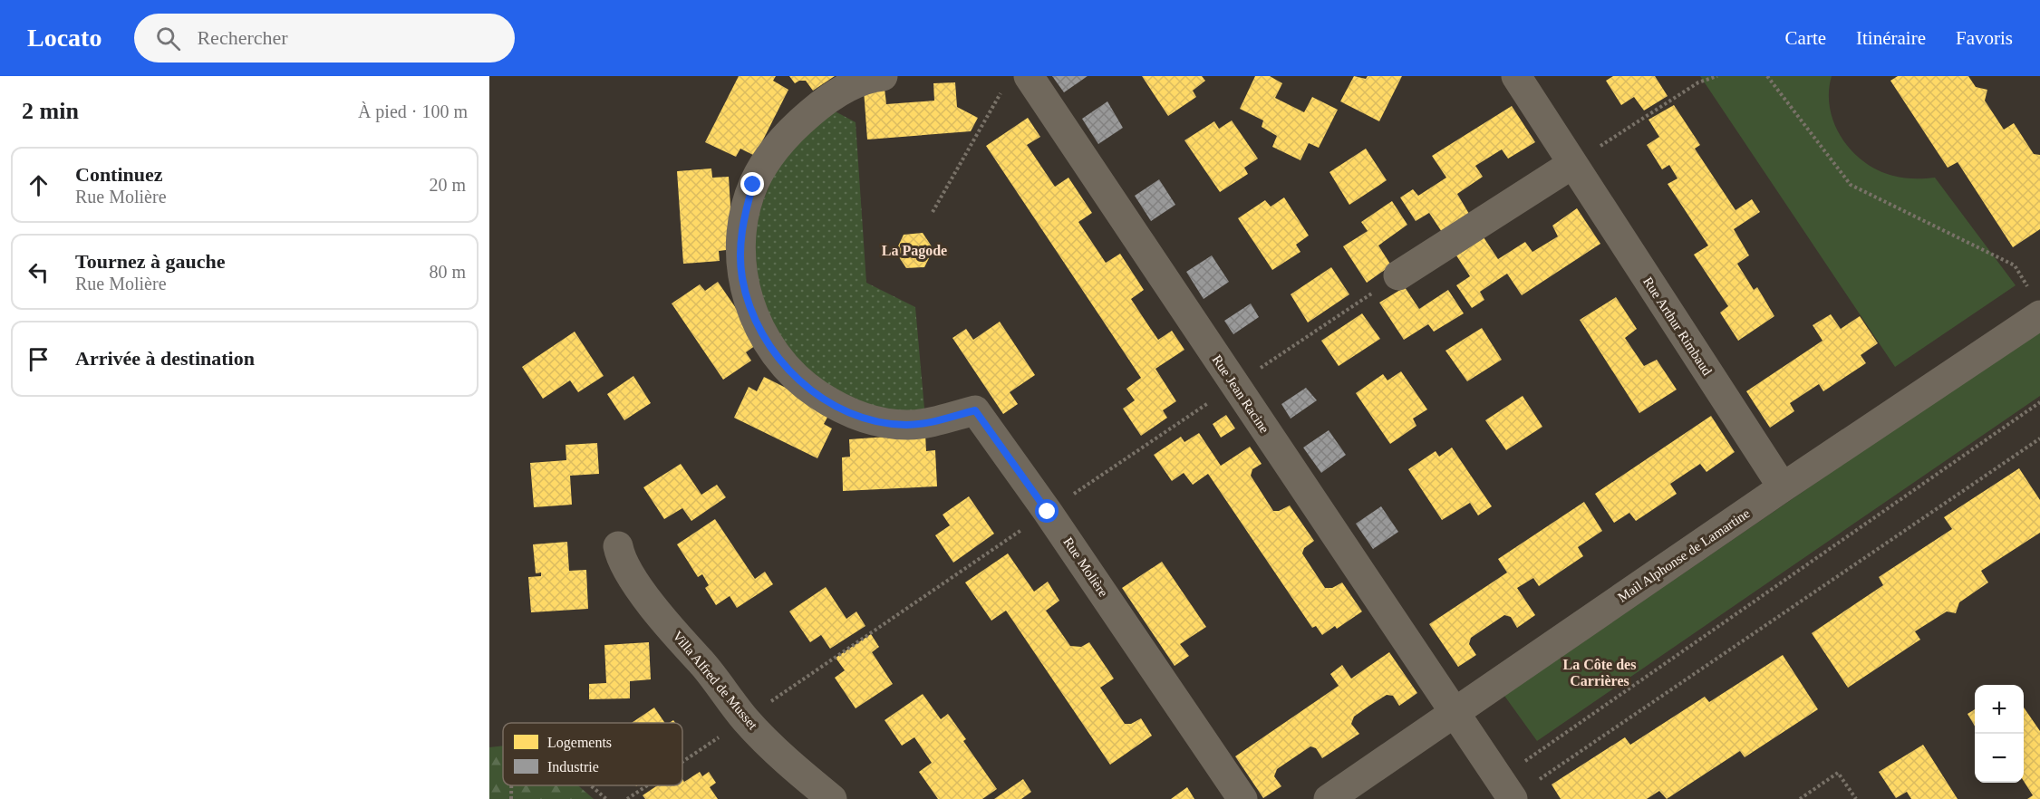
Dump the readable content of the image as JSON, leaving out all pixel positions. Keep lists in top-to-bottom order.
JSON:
{
  "streets": {
    "street": [
      "Rue Arthur Rimbaud",
      "Rue Jean Racine",
      "Mail Alphonse de Lamartine",
      "Rue Molière",
      "Villa Alfred de Musset"
    ]
  },
  "crossings": [
    ["Rue Arthur Rimbaud", "Mail Alphonse de Lamartine"],
    ["Rue Jean Racine", "Mail Alphonse de Lamartine"]
  ],
  "districts": ["La Pagode", "La Côte des Carrières"],
  "legend": ["Logements", "Industrie"],
  "page": {
    "header": "Locato",
    "search": "Rechercher",
    "nav": ["Carte", "Itinéraire", "Favoris"],
    "heading": ["2 min", "À pied · 100 m"],
    "list": [
      ["Continuez", "Rue Molière", "20 m"],
      ["Tournez à gauche", "Rue Molière", "80 m"],
      "Arrivée à destination"
    ],
    "map_buttons": ["+", "−"]
  }
}
